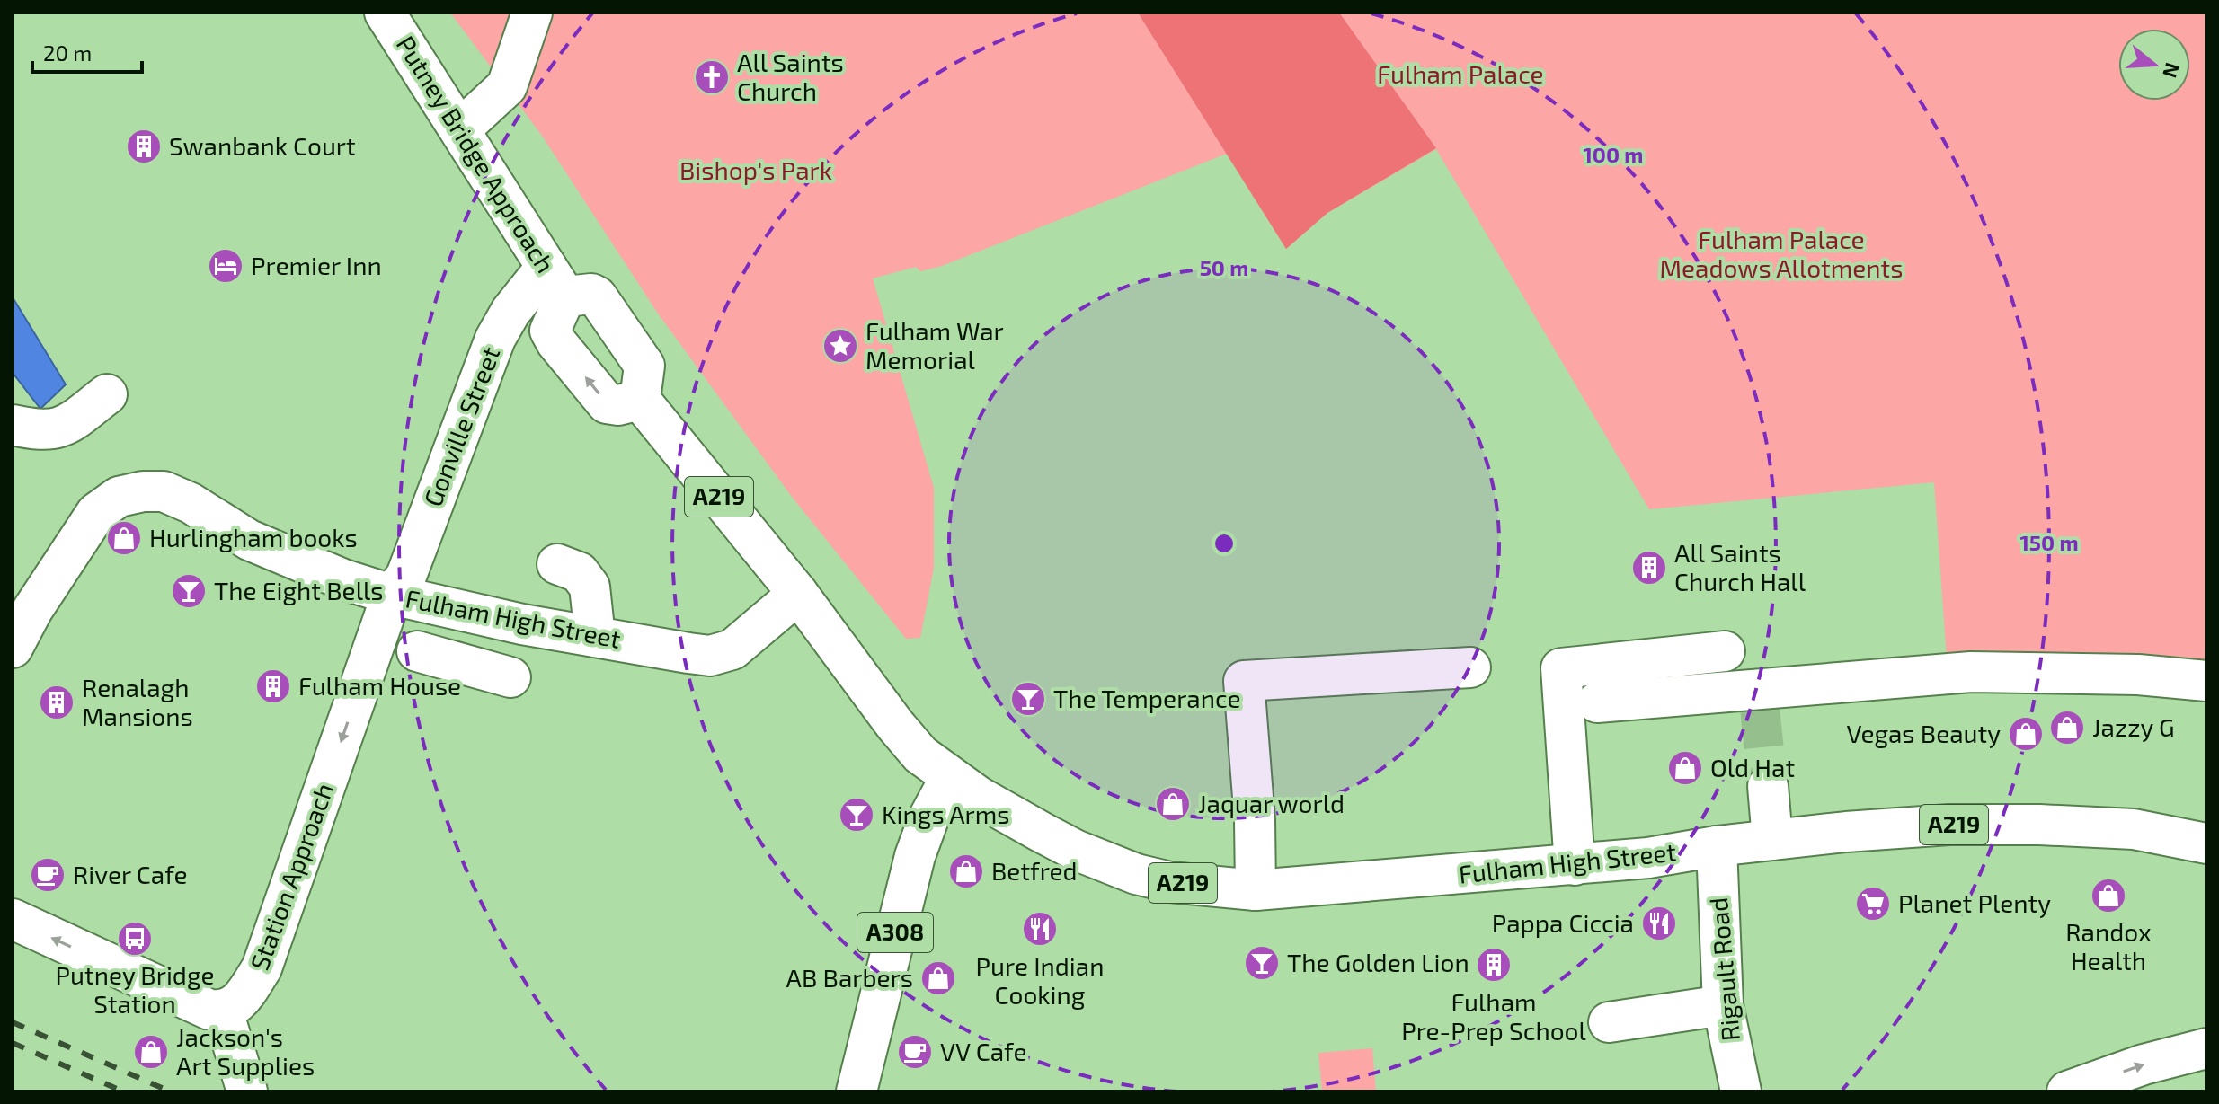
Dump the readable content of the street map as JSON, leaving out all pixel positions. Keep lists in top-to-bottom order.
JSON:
{
  "streets": {
    "main road": [
      "Putney Bridge Approach",
      "Gonville Street",
      "A219",
      "Fulham High Street",
      "Station Approach",
      "A308",
      "Rigault Road"
    ]
  },
  "crossings": [
    ["Putney Bridge Approach", "Gonville Street"],
    ["Putney Bridge Approach", "A219"],
    ["Gonville Street", "Fulham High Street"],
    ["Gonville Street", "Station Approach"],
    ["A219", "Fulham High Street"],
    ["A219", "A308"],
    ["Fulham High Street", "Station Approach"],
    ["Fulham High Street", "A308"],
    ["Fulham High Street", "Rigault Road"]
  ],
  "one_way": ["Station Approach"],
  "parks": ["Fulham Palace", "Bishop's Park", "Fulham Palace Meadows Allotments"],
  "places": {
    "church": ["All Saints Church"],
    "building": [
      "Swanbank Court",
      "All Saints Church Hall",
      "Fulham House",
      "Renalagh Mansions",
      "Fulham Pre-Prep School"
    ],
    "hotel": ["Premier Inn"],
    "place": ["Fulham War Memorial"],
    "shop": [
      "Hurlingham books",
      "Jazzy G",
      "Vegas Beauty",
      "Old Hat",
      "Jaquar world",
      "Betfred",
      "Randox Health",
      "AB Barbers",
      "Jackson's Art Supplies"
    ],
    "bar": [
      "The Eight Bells",
      "The Temperance",
      "Kings Arms",
      "The Golden Lion"
    ],
    "cafe": ["River Cafe", "VV Cafe"],
    "supermarket": ["Planet Plenty"],
    "restaurant": ["Pappa Ciccia", "Pure Indian Cooking"],
    "bus stop": ["Putney Bridge Station"]
  },
  "scale_bar": "20 m",
  "north": "right",
  "rings": ["100 m", "50 m", "150 m"]
}
